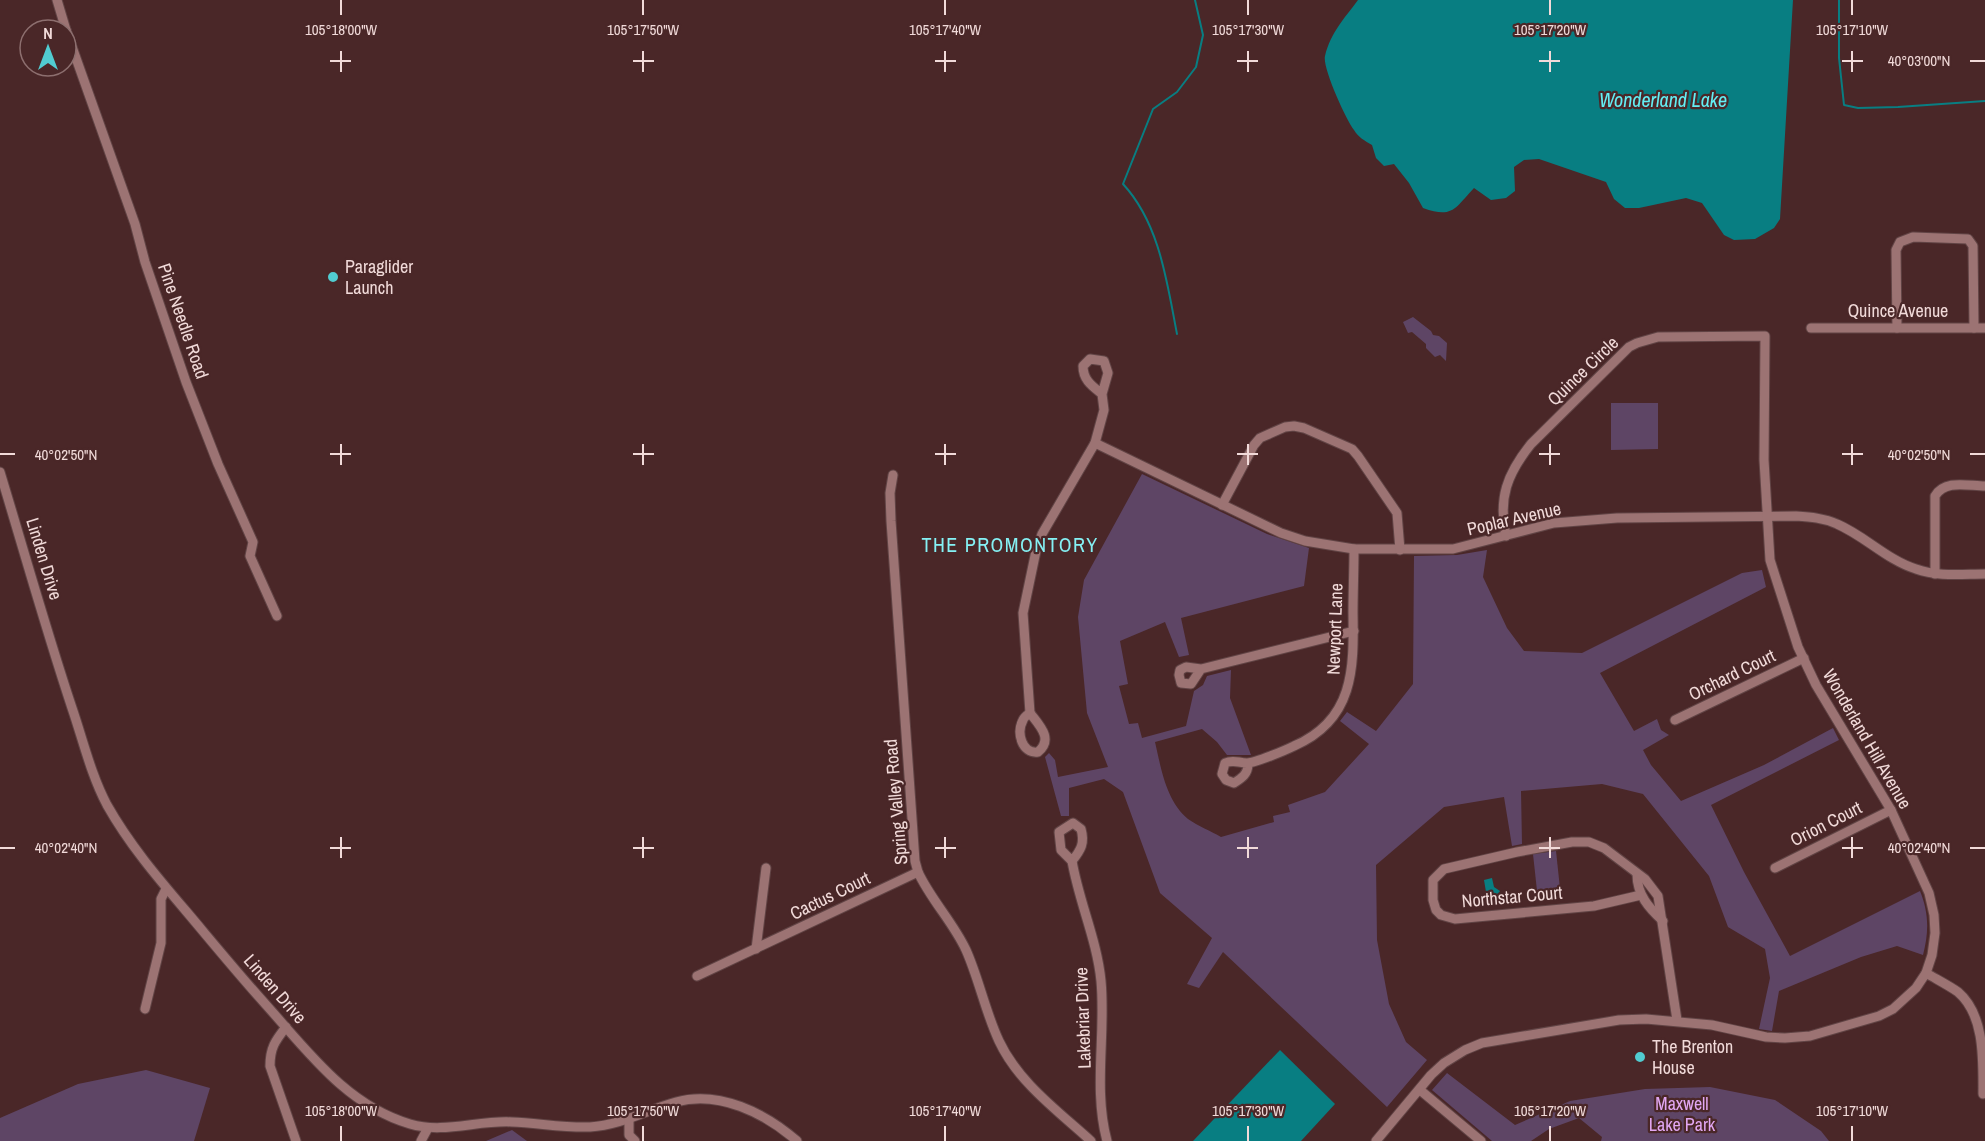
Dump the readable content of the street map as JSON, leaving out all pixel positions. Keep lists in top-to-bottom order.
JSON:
{
  "streets": {
    "street": [
      "Quince Avenue",
      "Pine Needle Road",
      "Quince Circle",
      "Poplar Avenue",
      "Linden Drive",
      "Newport Lane",
      "Orchard Court",
      "Wonderland Hill Avenue",
      "Spring Valley Road",
      "Orion Court",
      "Cactus Court",
      "Northstar Court",
      "Lakebriar Drive"
    ]
  },
  "crossings": [
    ["Quince Circle", "Poplar Avenue"],
    ["Quince Circle", "Wonderland Hill Avenue"],
    ["Poplar Avenue", "Newport Lane"],
    ["Poplar Avenue", "Wonderland Hill Avenue"],
    ["Orchard Court", "Wonderland Hill Avenue"],
    ["Wonderland Hill Avenue", "Orion Court"],
    ["Wonderland Hill Avenue", "Northstar Court"],
    ["Spring Valley Road", "Cactus Court"]
  ],
  "districts": ["THE PROMONTORY"],
  "water": ["Wonderland Lake"],
  "parks": ["Maxwell Lake Park"],
  "places": ["Paraglider Launch", "The Brenton House"],
  "north": "top",
  "coordinates": [
    "105°18'00\"W",
    "105°17'50\"W",
    "105°17'40\"W",
    "105°17'30\"W",
    "105°17'20\"W",
    "105°17'10\"W",
    "40°03'00\"N",
    "40°02'50\"N",
    "40°02'40\"N"
  ]
}
